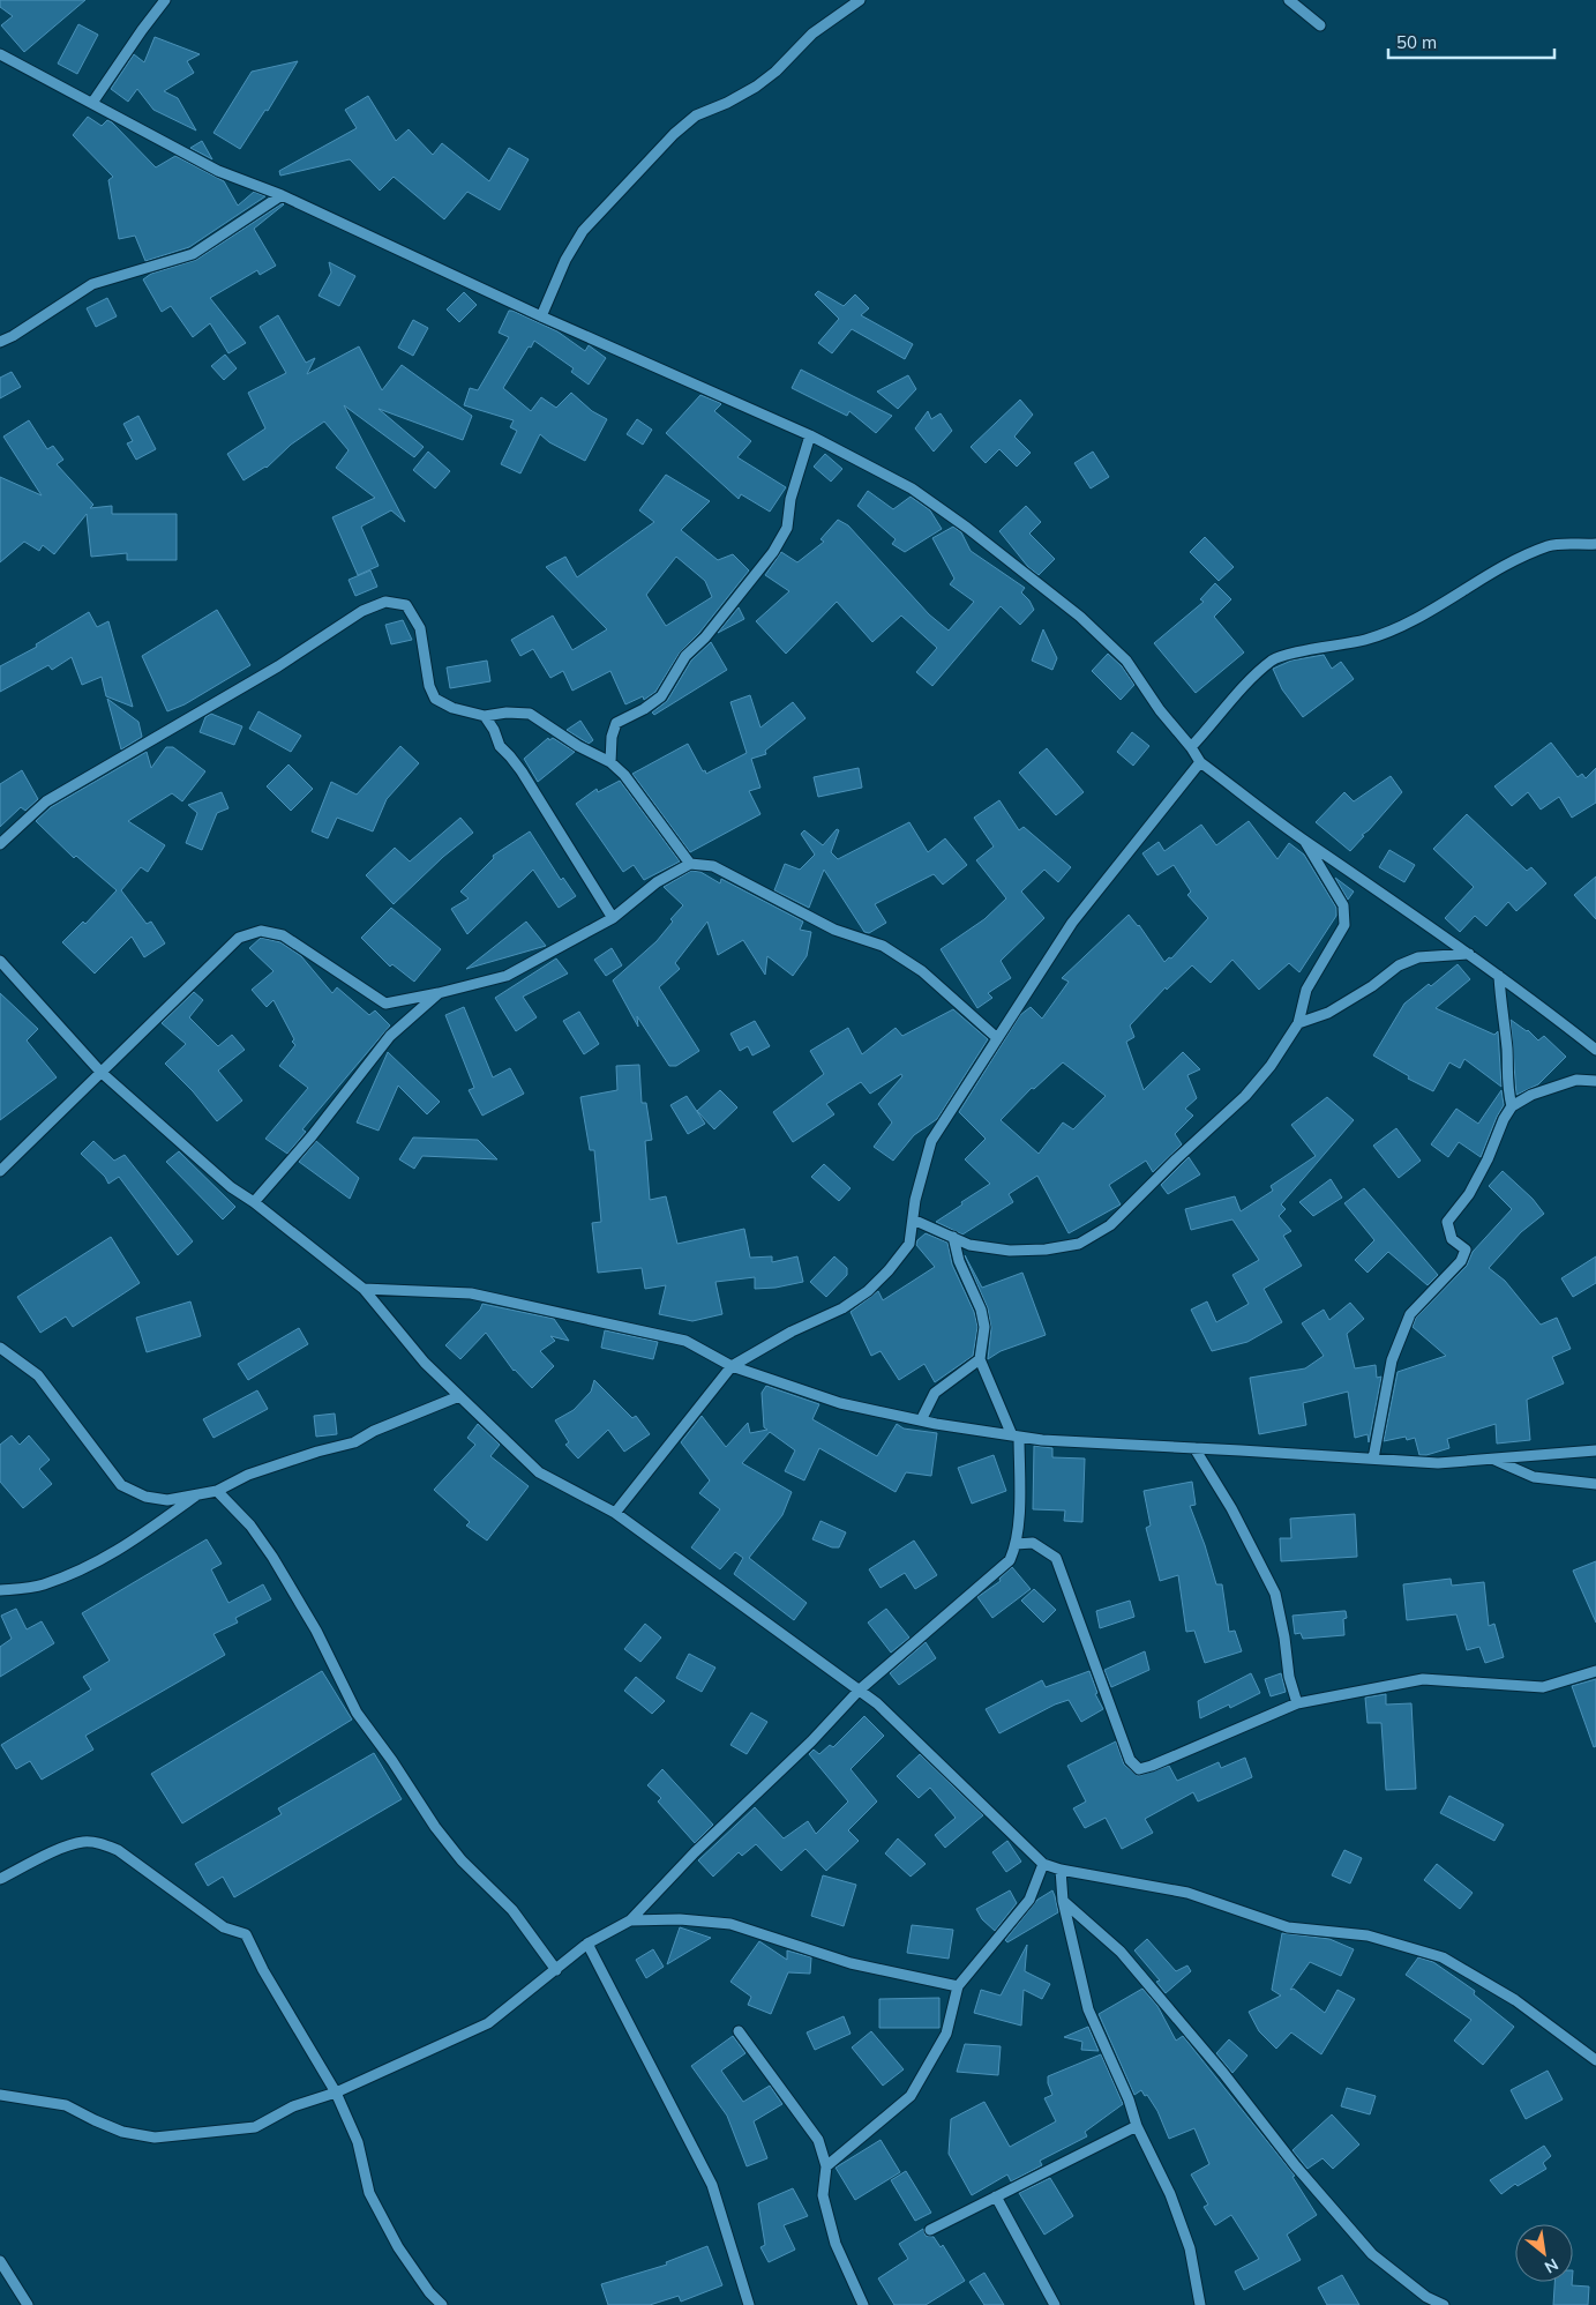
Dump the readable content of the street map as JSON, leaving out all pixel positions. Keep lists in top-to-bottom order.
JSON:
{
  "scale_bar": "50 m",
  "north": "bottom right"
}
